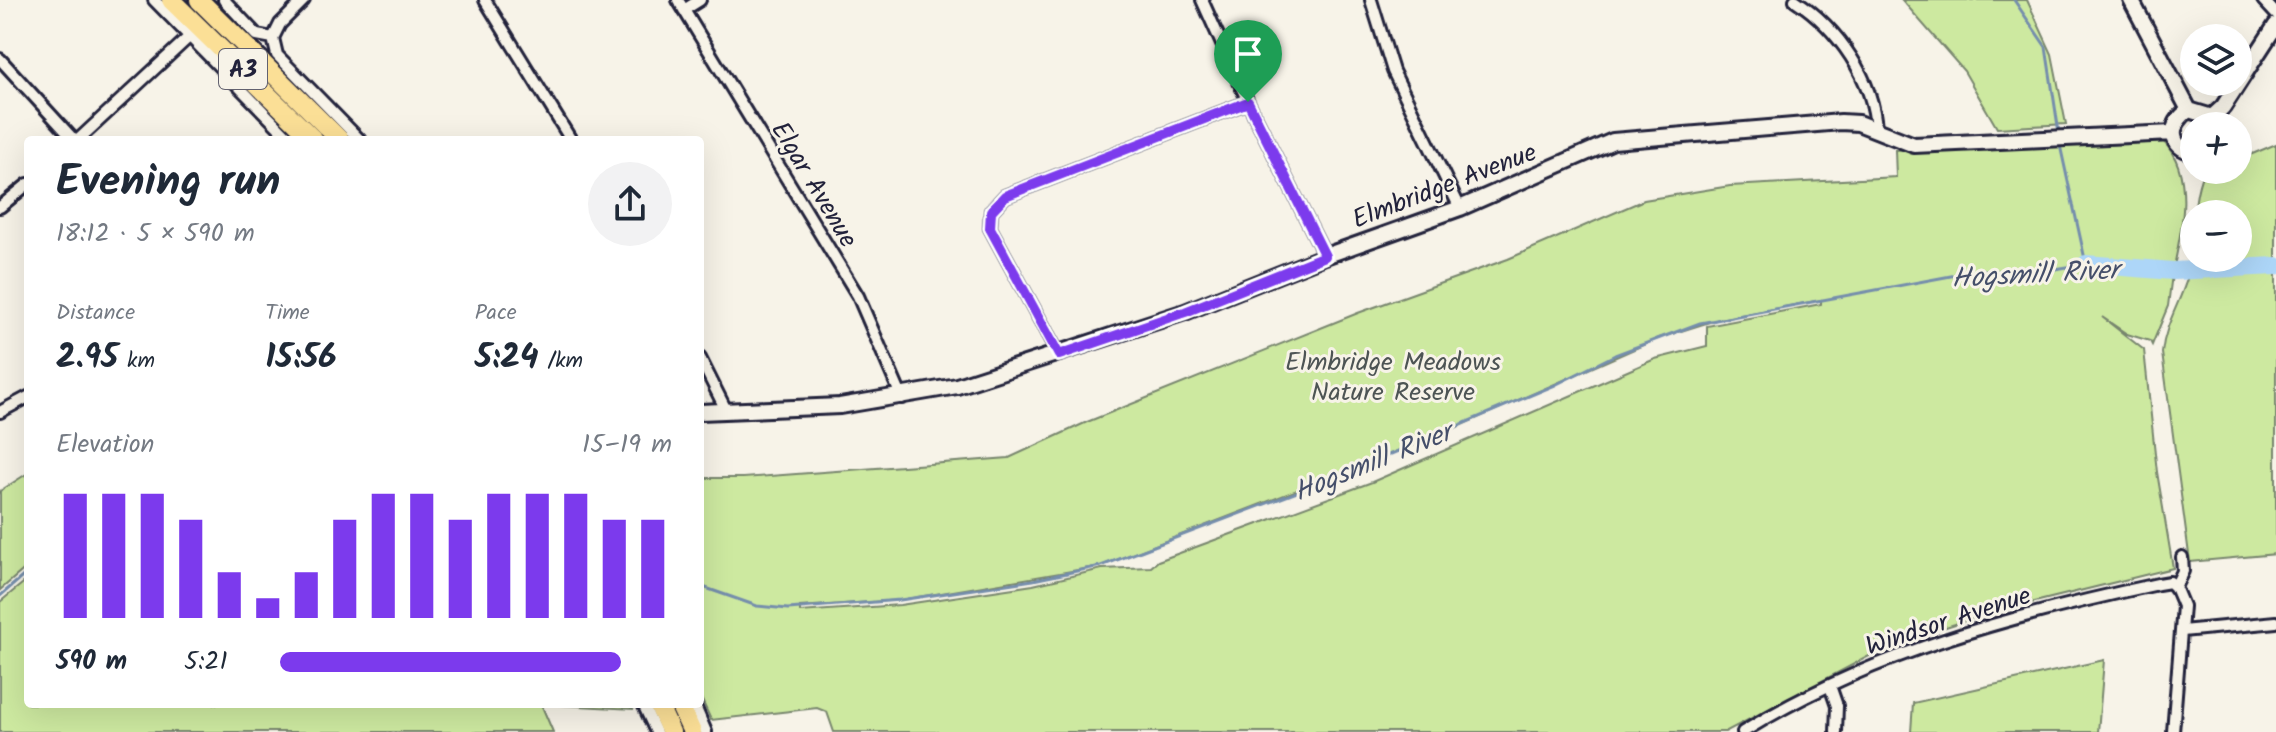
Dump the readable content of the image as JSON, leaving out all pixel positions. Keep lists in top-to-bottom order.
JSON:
{
  "streets": {
    "highway": ["A3"],
    "street": ["Elgar Avenue", "Elmbridge Avenue", "Windsor Avenue"]
  },
  "crossings": [
    ["Elgar Avenue", "Elmbridge Avenue"]
  ],
  "water": ["Hogsmill River"],
  "parks": ["Elmbridge Meadows Nature Reserve"],
  "page": {
    "map_buttons": ["+", "−"],
    "heading": ["Evening run", "18:12 · 5 × 590 m"],
    "stats": [
      ["Distance", "2.95 km"],
      ["Time", "15:56"],
      ["Pace", "5:24 /km"]
    ],
    "chart": ["Elevation", "15–19 m"],
    "list": [
      {
        "name": "590 m",
        "note": "5:21"
      }
    ]
  }
}
